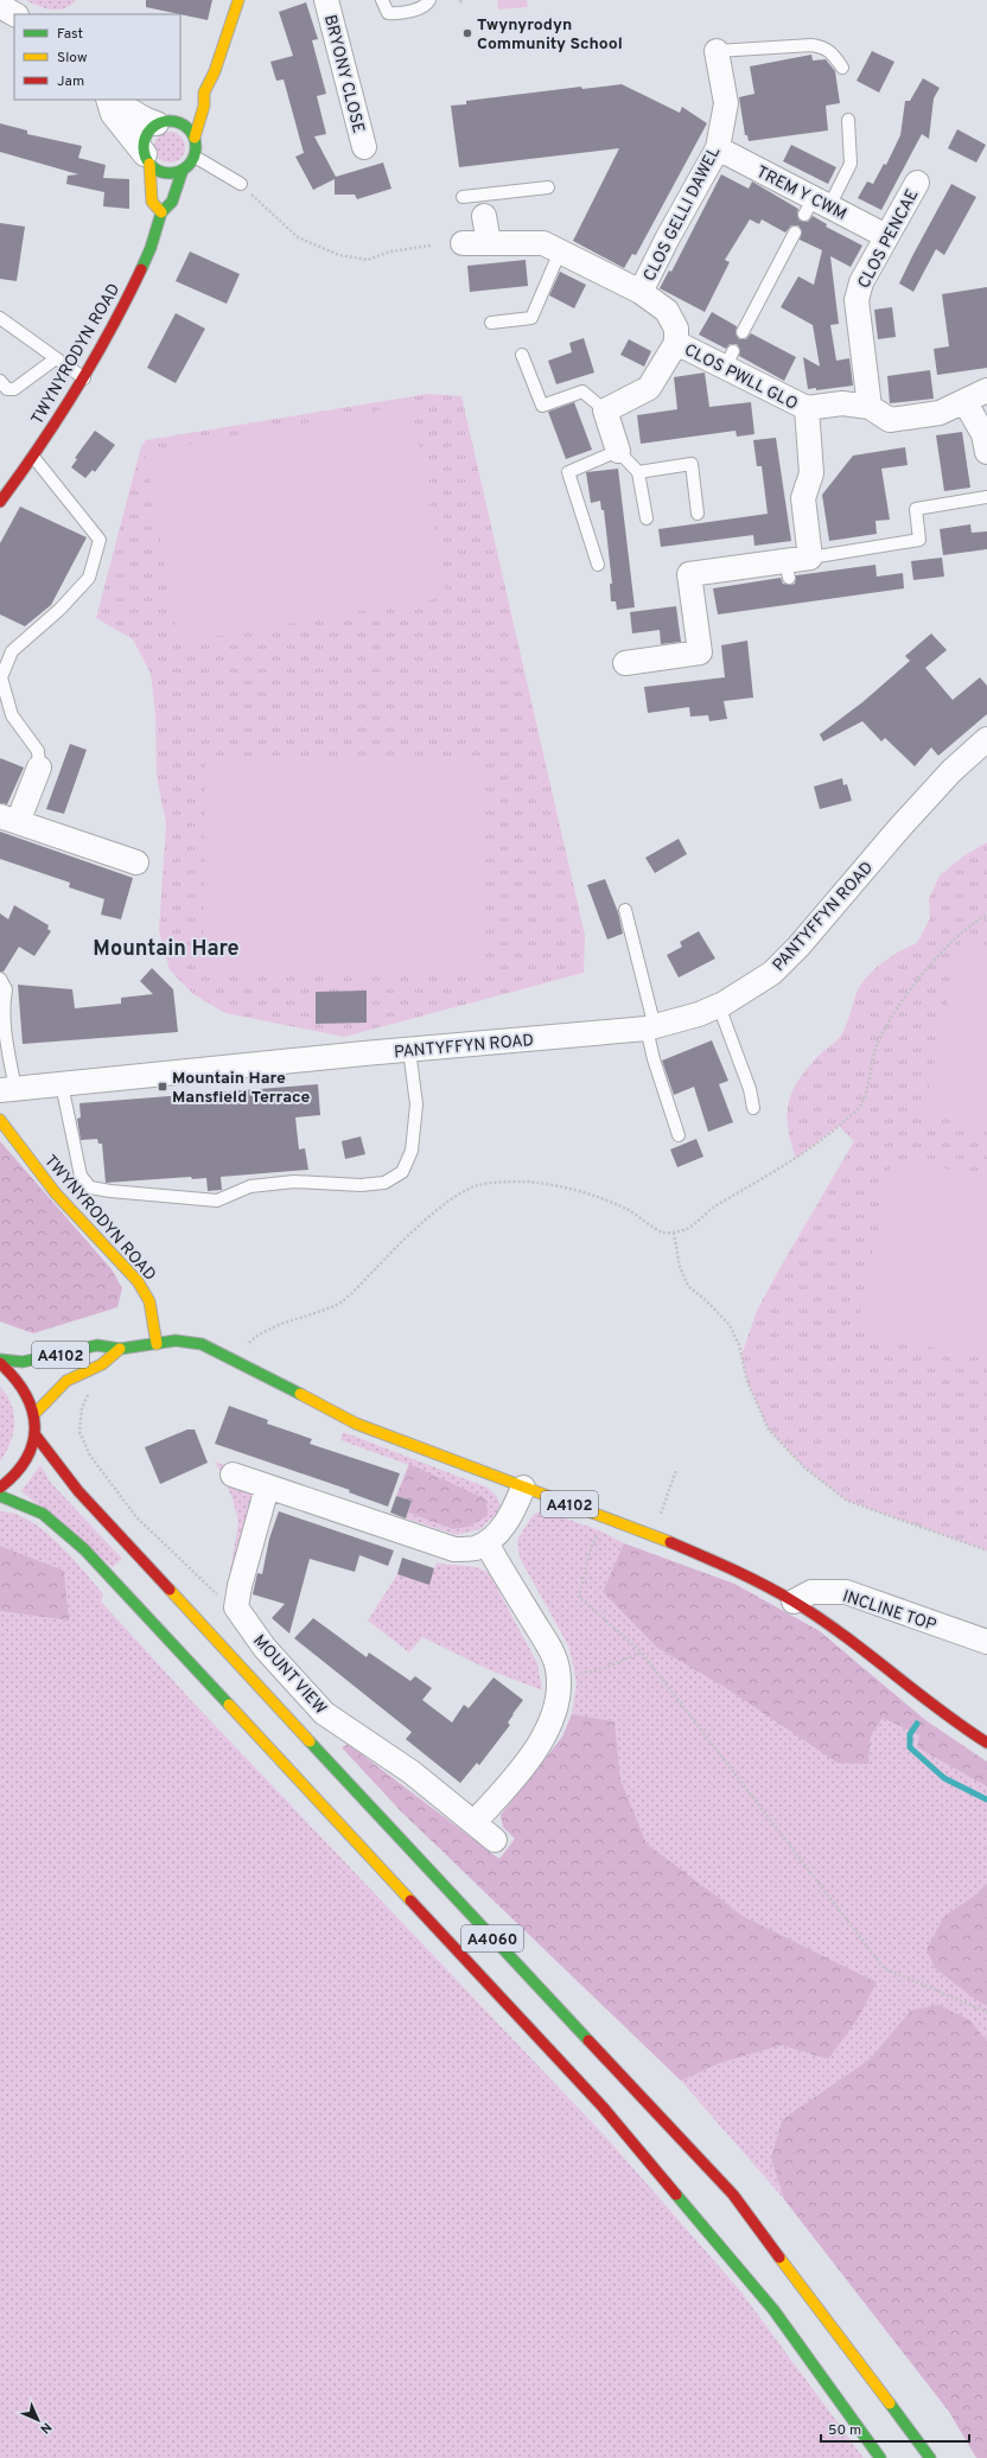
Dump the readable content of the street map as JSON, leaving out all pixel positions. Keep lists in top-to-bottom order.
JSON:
{
  "streets": {
    "main road": ["TWYNYRODYN ROAD", "A4102", "A4060"],
    "street": [
      "BRYONY CLOSE",
      "TREM Y CWM",
      "CLOS GELLI DAWEL",
      "CLOS PENCAE",
      "CLOS PWLL GLO",
      "PANTYFFYN ROAD",
      "INCLINE TOP",
      "MOUNT VIEW"
    ]
  },
  "crossings": [
    ["TREM Y CWM", "CLOS GELLI DAWEL"],
    ["TREM Y CWM", "CLOS PENCAE"],
    ["CLOS GELLI DAWEL", "CLOS PWLL GLO"],
    ["TWYNYRODYN ROAD", "A4102"],
    ["A4102", "INCLINE TOP"]
  ],
  "districts": ["Mountain Hare"],
  "places": {
    "other": ["Twynyrodyn Community School"],
    "transit": ["Mountain Hare Mansfield Terrace"]
  },
  "legend": ["Fast", "Slow", "Jam"],
  "scale_bar": "50 m",
  "north": "bottom right"
}
